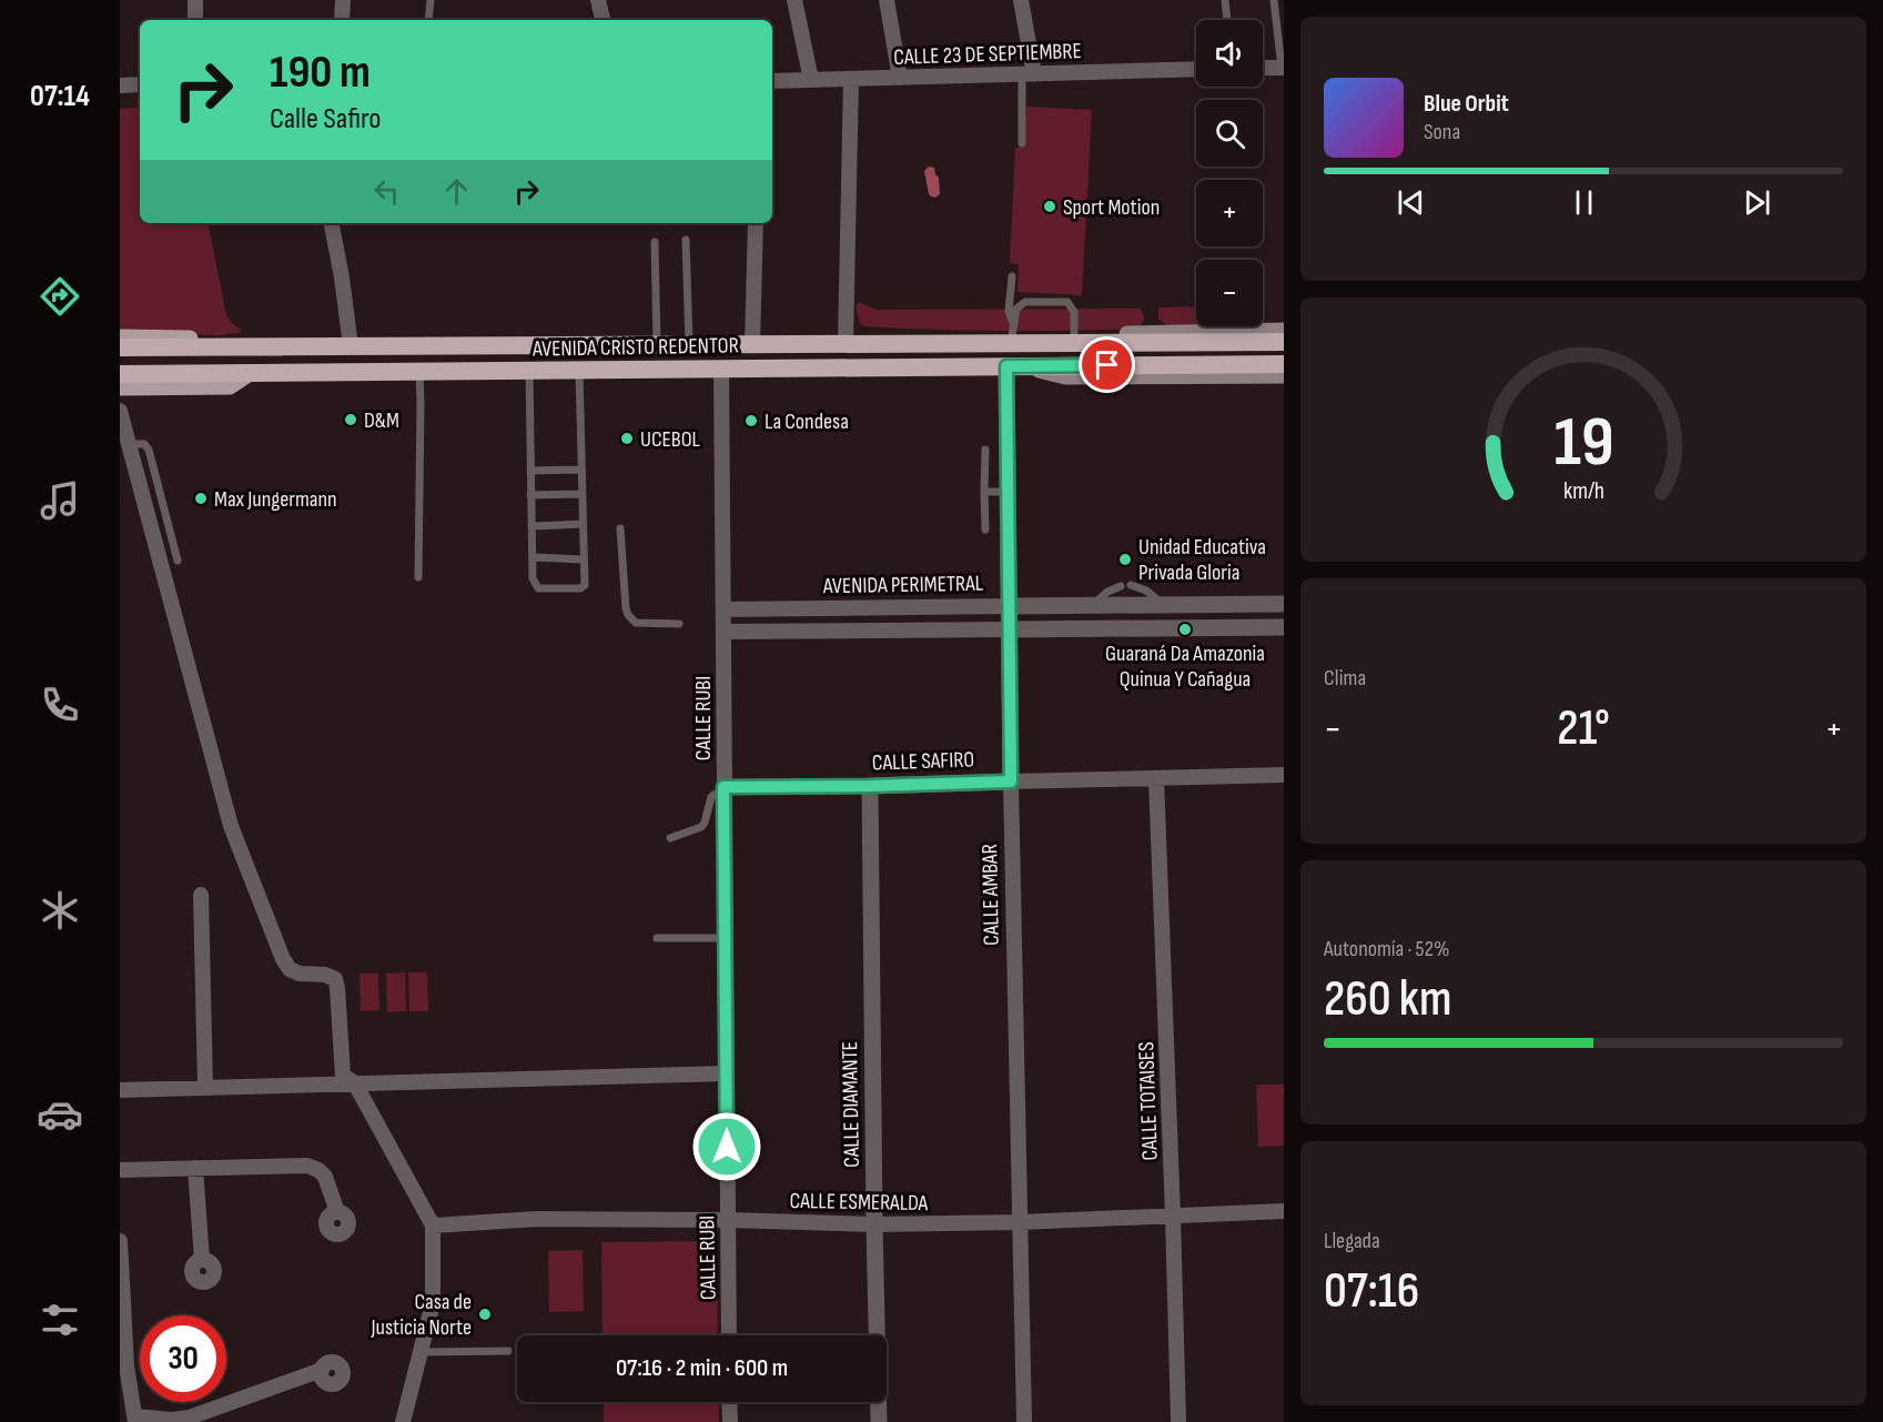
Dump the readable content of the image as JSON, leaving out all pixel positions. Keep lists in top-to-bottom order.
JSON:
{
  "streets": {
    "highway": ["AVENIDA CRISTO REDENTOR"],
    "street": [
      "CALLE 23 DE SEPTIEMBRE",
      "AVENIDA PERIMETRAL",
      "CALLE RUBI",
      "CALLE SAFIRO",
      "CALLE AMBAR",
      "CALLE TOTAISES",
      "CALLE DIAMANTE",
      "CALLE ESMERALDA"
    ]
  },
  "crossings": [
    ["AVENIDA CRISTO REDENTOR", "CALLE RUBI"],
    ["AVENIDA CRISTO REDENTOR", "CALLE AMBAR"],
    ["AVENIDA PERIMETRAL", "CALLE RUBI"],
    ["AVENIDA PERIMETRAL", "CALLE AMBAR"],
    ["CALLE RUBI", "CALLE SAFIRO"],
    ["CALLE RUBI", "CALLE ESMERALDA"],
    ["CALLE SAFIRO", "CALLE AMBAR"],
    ["CALLE SAFIRO", "CALLE TOTAISES"],
    ["CALLE SAFIRO", "CALLE DIAMANTE"],
    ["CALLE AMBAR", "CALLE ESMERALDA"],
    ["CALLE TOTAISES", "CALLE ESMERALDA"],
    ["CALLE DIAMANTE", "CALLE ESMERALDA"]
  ],
  "places": [
    "Sport Motion",
    "D&M",
    "La Condesa",
    "UCEBOL",
    "Max Jungermann",
    "Unidad Educativa Privada Gloria",
    "Guaraná Da Amazonia Quinua Y Cañagua",
    "Casa de Justicia Norte"
  ],
  "page": {
    "tabs": "07:14",
    "map_buttons": ["+", "−"],
    "turn": ["190 m", "Calle Safiro"],
    "song": ["Blue Orbit", "Sona"],
    "tile": [
      "Clima",
      ["Autonomía · 52%", "260 km"],
      ["Llegada", "07:16"]
    ],
    "heat": ["−", "21°", "+"],
    "limit": "30",
    "trip": "07:16 · 2 min · 600 m",
    "gauge": ["19", "km/h"]
  }
}
